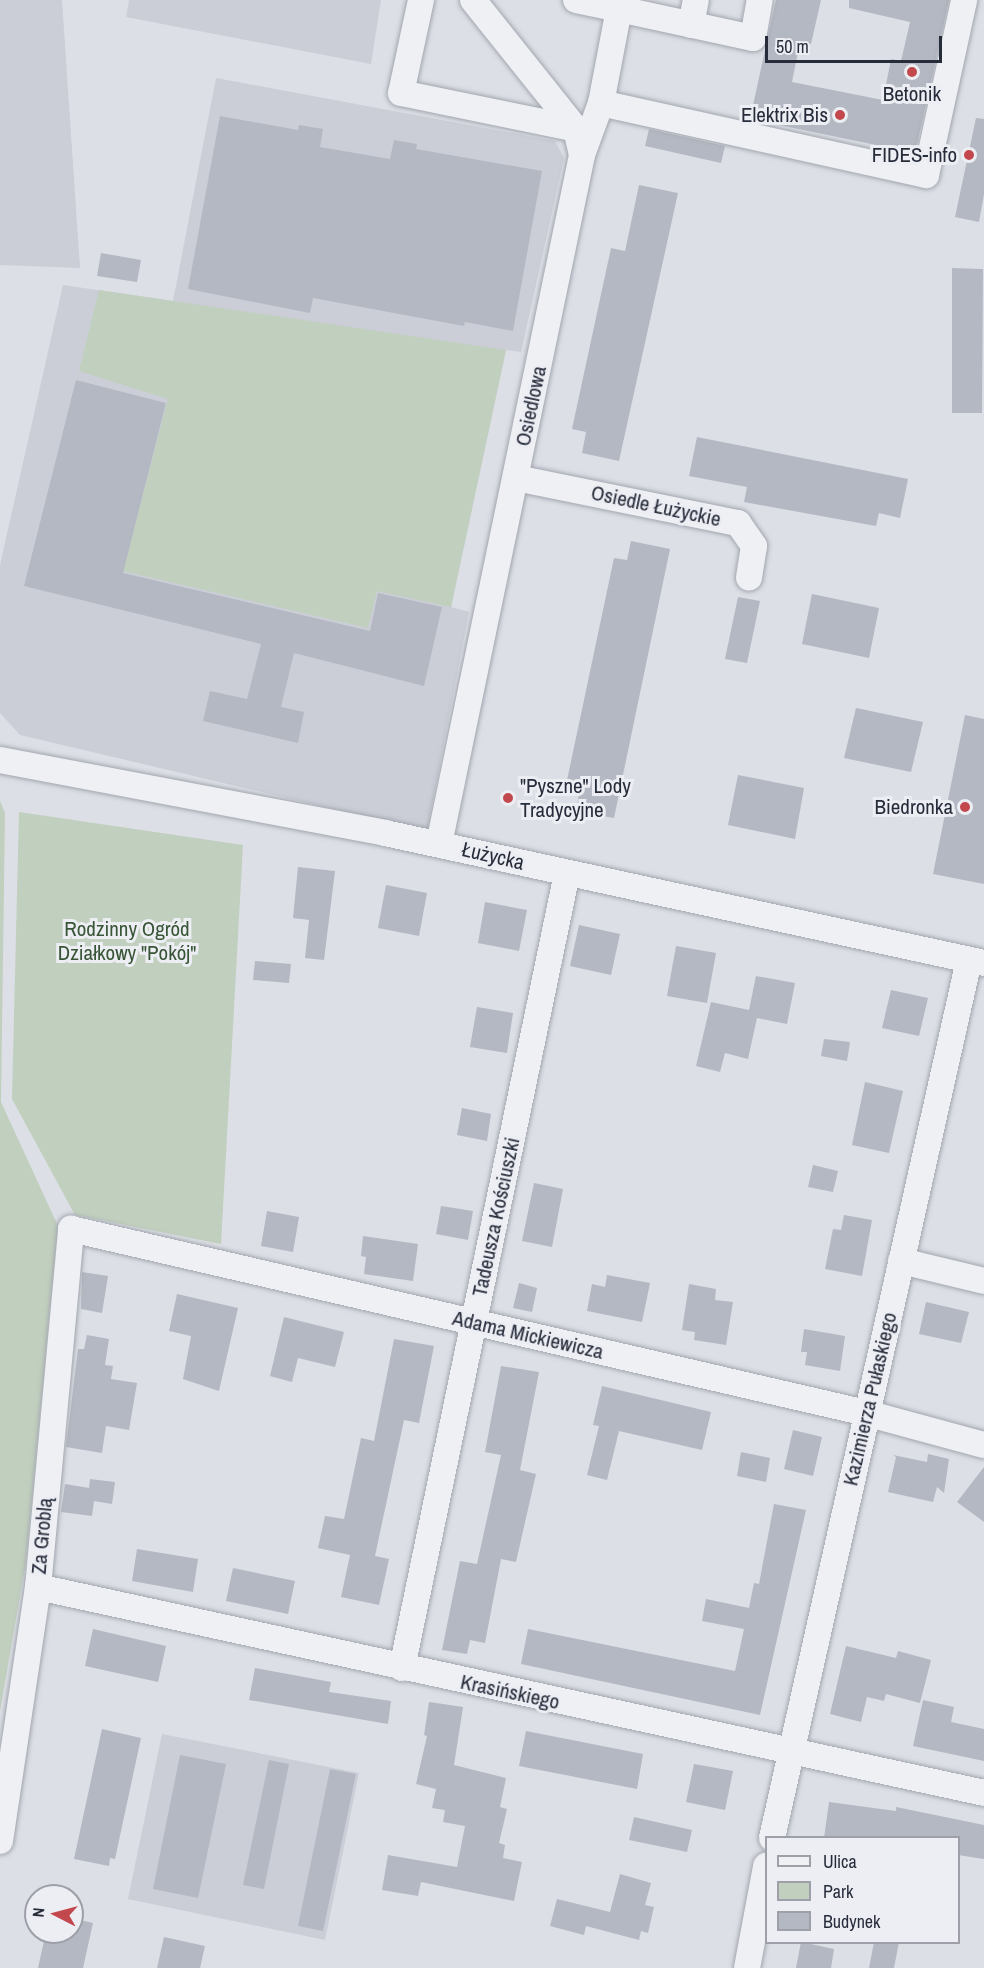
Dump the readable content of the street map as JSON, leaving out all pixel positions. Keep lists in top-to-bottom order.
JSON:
{
  "streets": {
    "street": [
      "Osiedlowa",
      "Osiedle Łużyckie",
      "Łużycka",
      "Tadeusza Kościuszki",
      "Adama Mickiewicza",
      "Kazimierza Pułaskiego",
      "Za Groblą",
      "Krasińskiego"
    ]
  },
  "crossings": [
    ["Osiedlowa", "Osiedle Łużyckie"],
    ["Osiedlowa", "Łużycka"],
    ["Łużycka", "Tadeusza Kościuszki"],
    ["Łużycka", "Kazimierza Pułaskiego"],
    ["Tadeusza Kościuszki", "Adama Mickiewicza"],
    ["Tadeusza Kościuszki", "Krasińskiego"],
    ["Adama Mickiewicza", "Kazimierza Pułaskiego"],
    ["Adama Mickiewicza", "Za Groblą"],
    ["Kazimierza Pułaskiego", "Krasińskiego"],
    ["Za Groblą", "Krasińskiego"]
  ],
  "parks": ["Rodzinny Ogród Działkowy \"Pokój\""],
  "places": [
    "Betonik",
    "Elektrix Bis",
    "FIDES-info",
    "\"Pyszne\" Lody Tradycyjne",
    "Biedronka"
  ],
  "legend": ["Ulica", "Park", "Budynek"],
  "scale_bar": "50 m",
  "north": "left"
}
